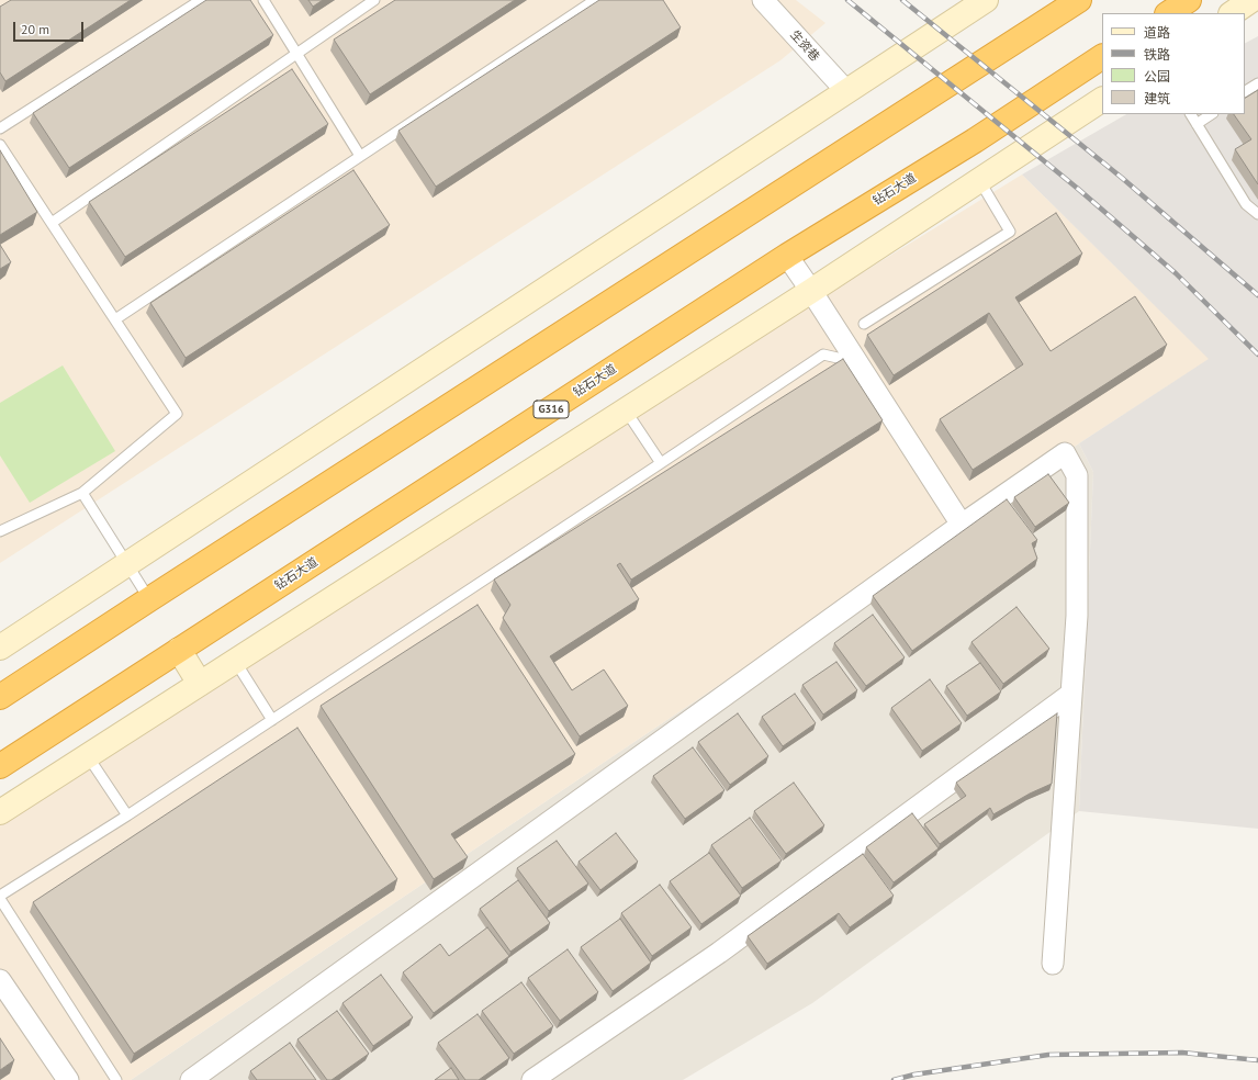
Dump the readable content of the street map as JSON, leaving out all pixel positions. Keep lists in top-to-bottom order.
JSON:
{
  "streets": {
    "highway": ["钻石大道", "G316"],
    "street": ["生资巷"]
  },
  "legend": [
    "道路",
    "铁路",
    "公园",
    "建筑"
  ],
  "scale_bar": "20 m"
}
